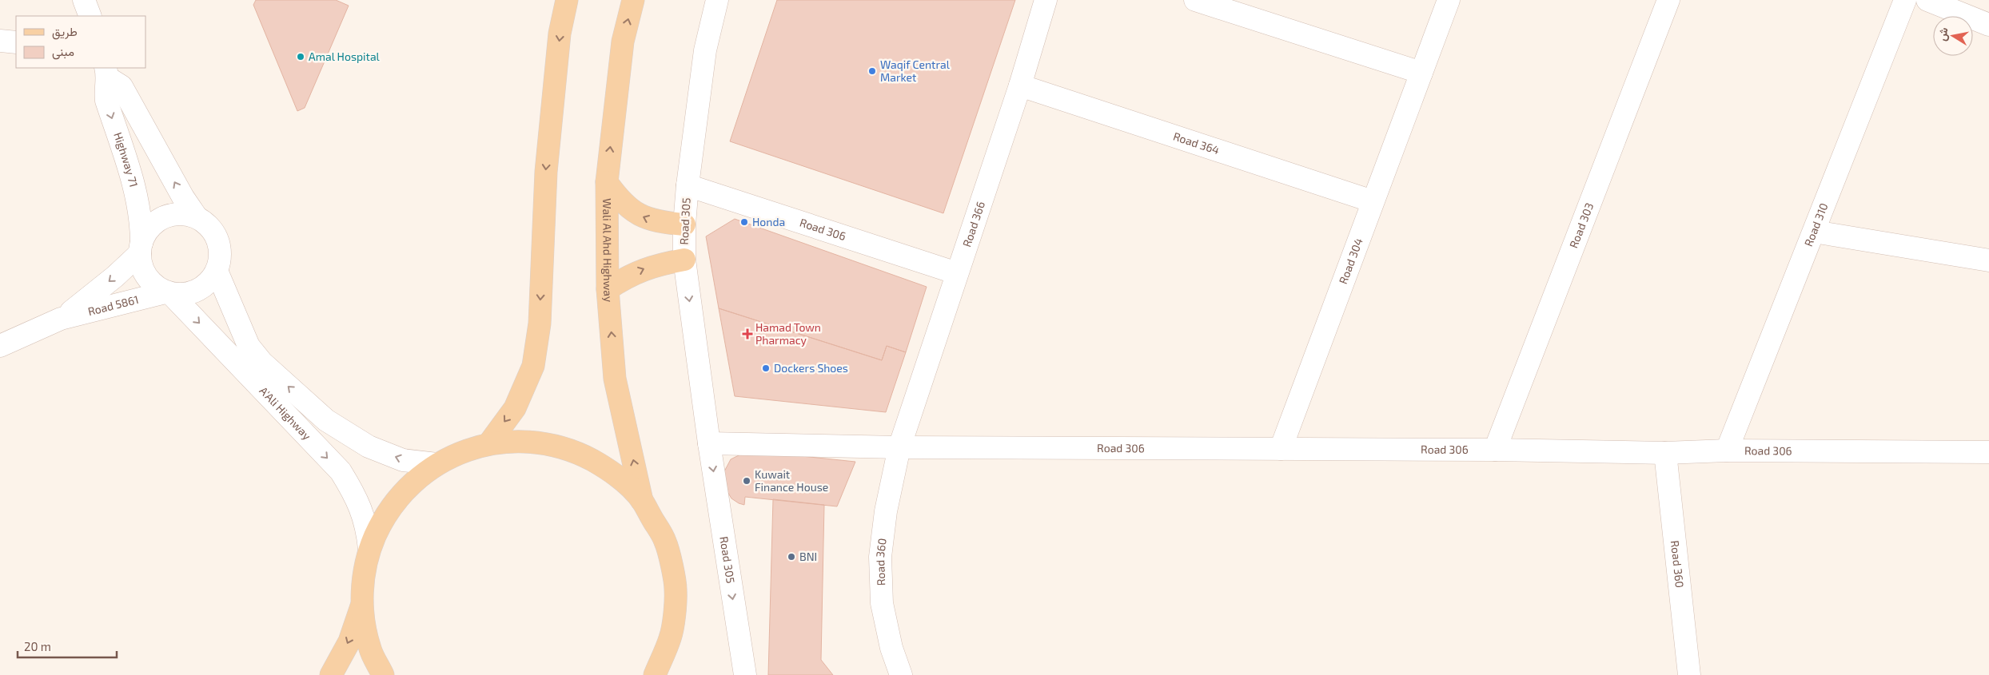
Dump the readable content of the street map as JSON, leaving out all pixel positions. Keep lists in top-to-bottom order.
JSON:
{
  "streets": {
    "main road": ["Wali Al Ahd Highway"],
    "street": [
      "Road 364",
      "Highway 71",
      "Road 305",
      "Road 366",
      "Road 303",
      "Road 310",
      "Road 306",
      "Road 304",
      "Road 5861",
      "A'Ali Highway",
      "Road 360"
    ]
  },
  "crossings": [
    ["Road 364", "Road 366"],
    ["Road 364", "Road 304"],
    ["Highway 71", "Road 5861"],
    ["Highway 71", "A'Ali Highway"],
    ["Road 305", "Road 306"],
    ["Road 366", "Road 306"],
    ["Road 366", "Road 360"],
    ["Road 303", "Road 306"],
    ["Road 310", "Road 306"],
    ["Road 306", "Road 304"],
    ["Road 306", "Road 360"],
    ["Road 5861", "A'Ali Highway"]
  ],
  "one_way": ["Road 305", "Road 5861"],
  "places": {
    "other": [
      "Amal Hospital",
      "Waqif Central Market",
      "Honda",
      "Dockers Shoes",
      "Kuwait Finance House",
      "BNI"
    ],
    "health": ["Hamad Town Pharmacy"]
  },
  "legend": ["طريق", "مبنى"],
  "scale_bar": "20 m",
  "north": "left"
}
